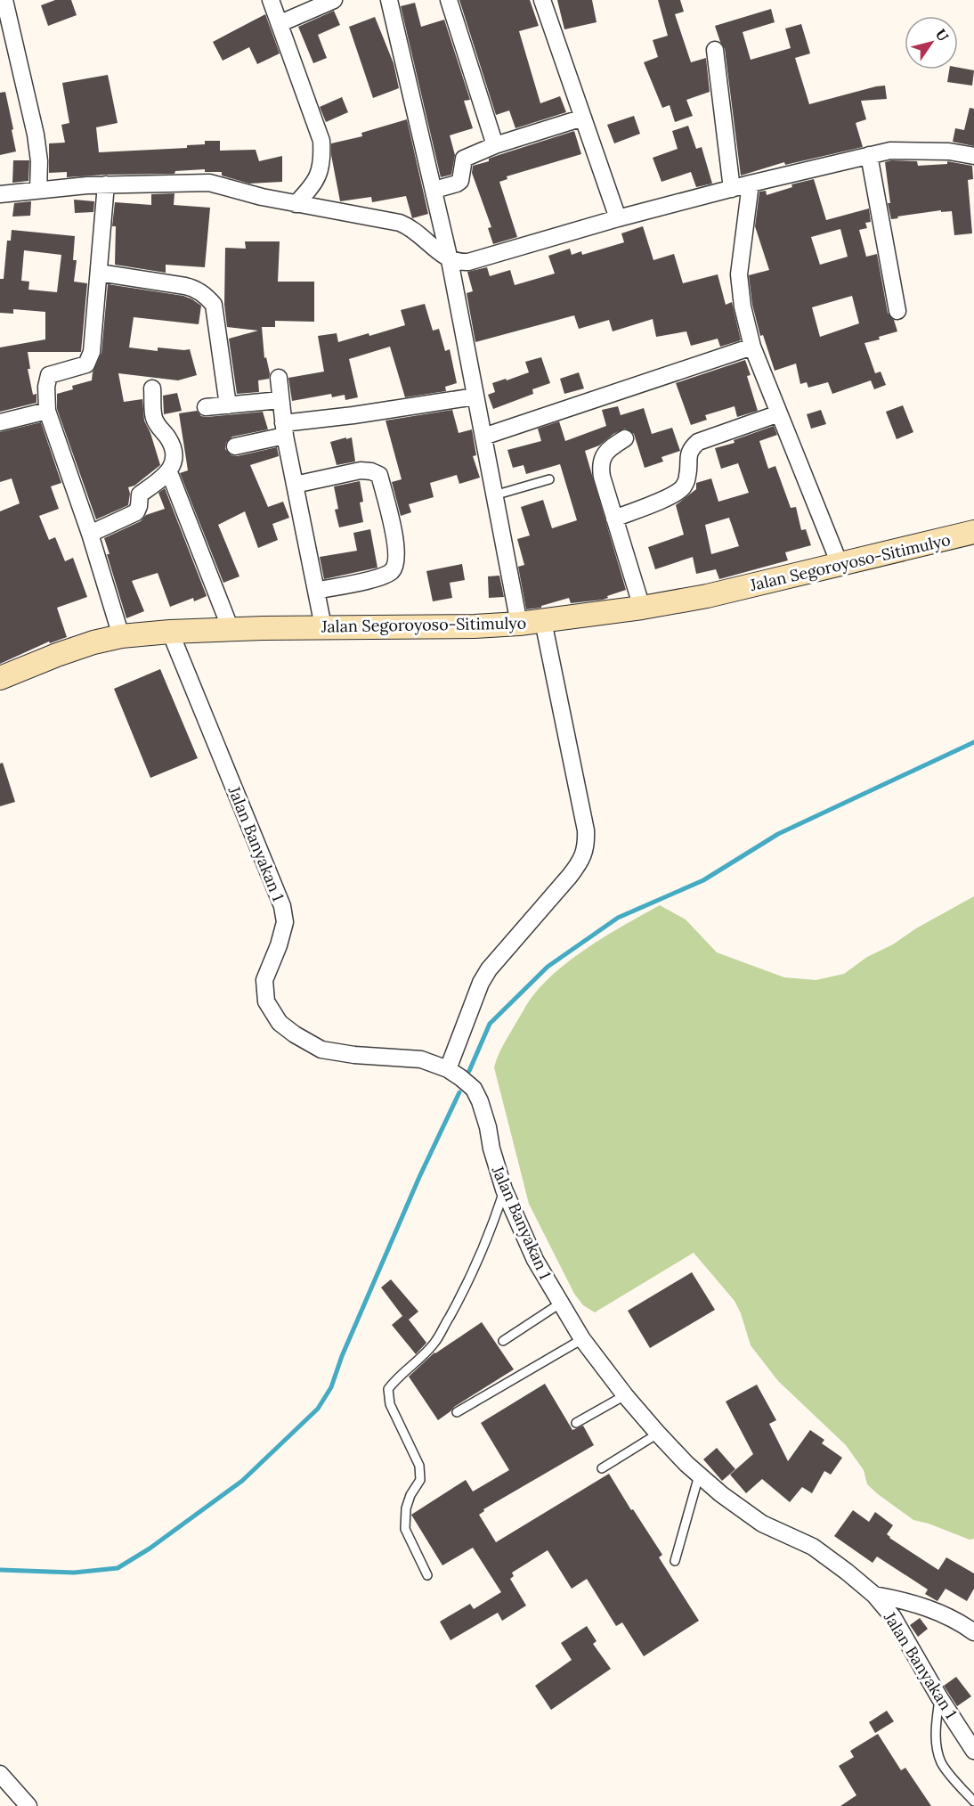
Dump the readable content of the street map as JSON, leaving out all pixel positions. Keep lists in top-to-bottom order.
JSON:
{
  "streets": {
    "main road": ["Jalan Segoroyoso-Sitimulyo"],
    "street": ["Jalan Banyakan 1"]
  },
  "crossings": [
    ["Jalan Segoroyoso-Sitimulyo", "Jalan Banyakan 1"]
  ],
  "north": "top right"
}
